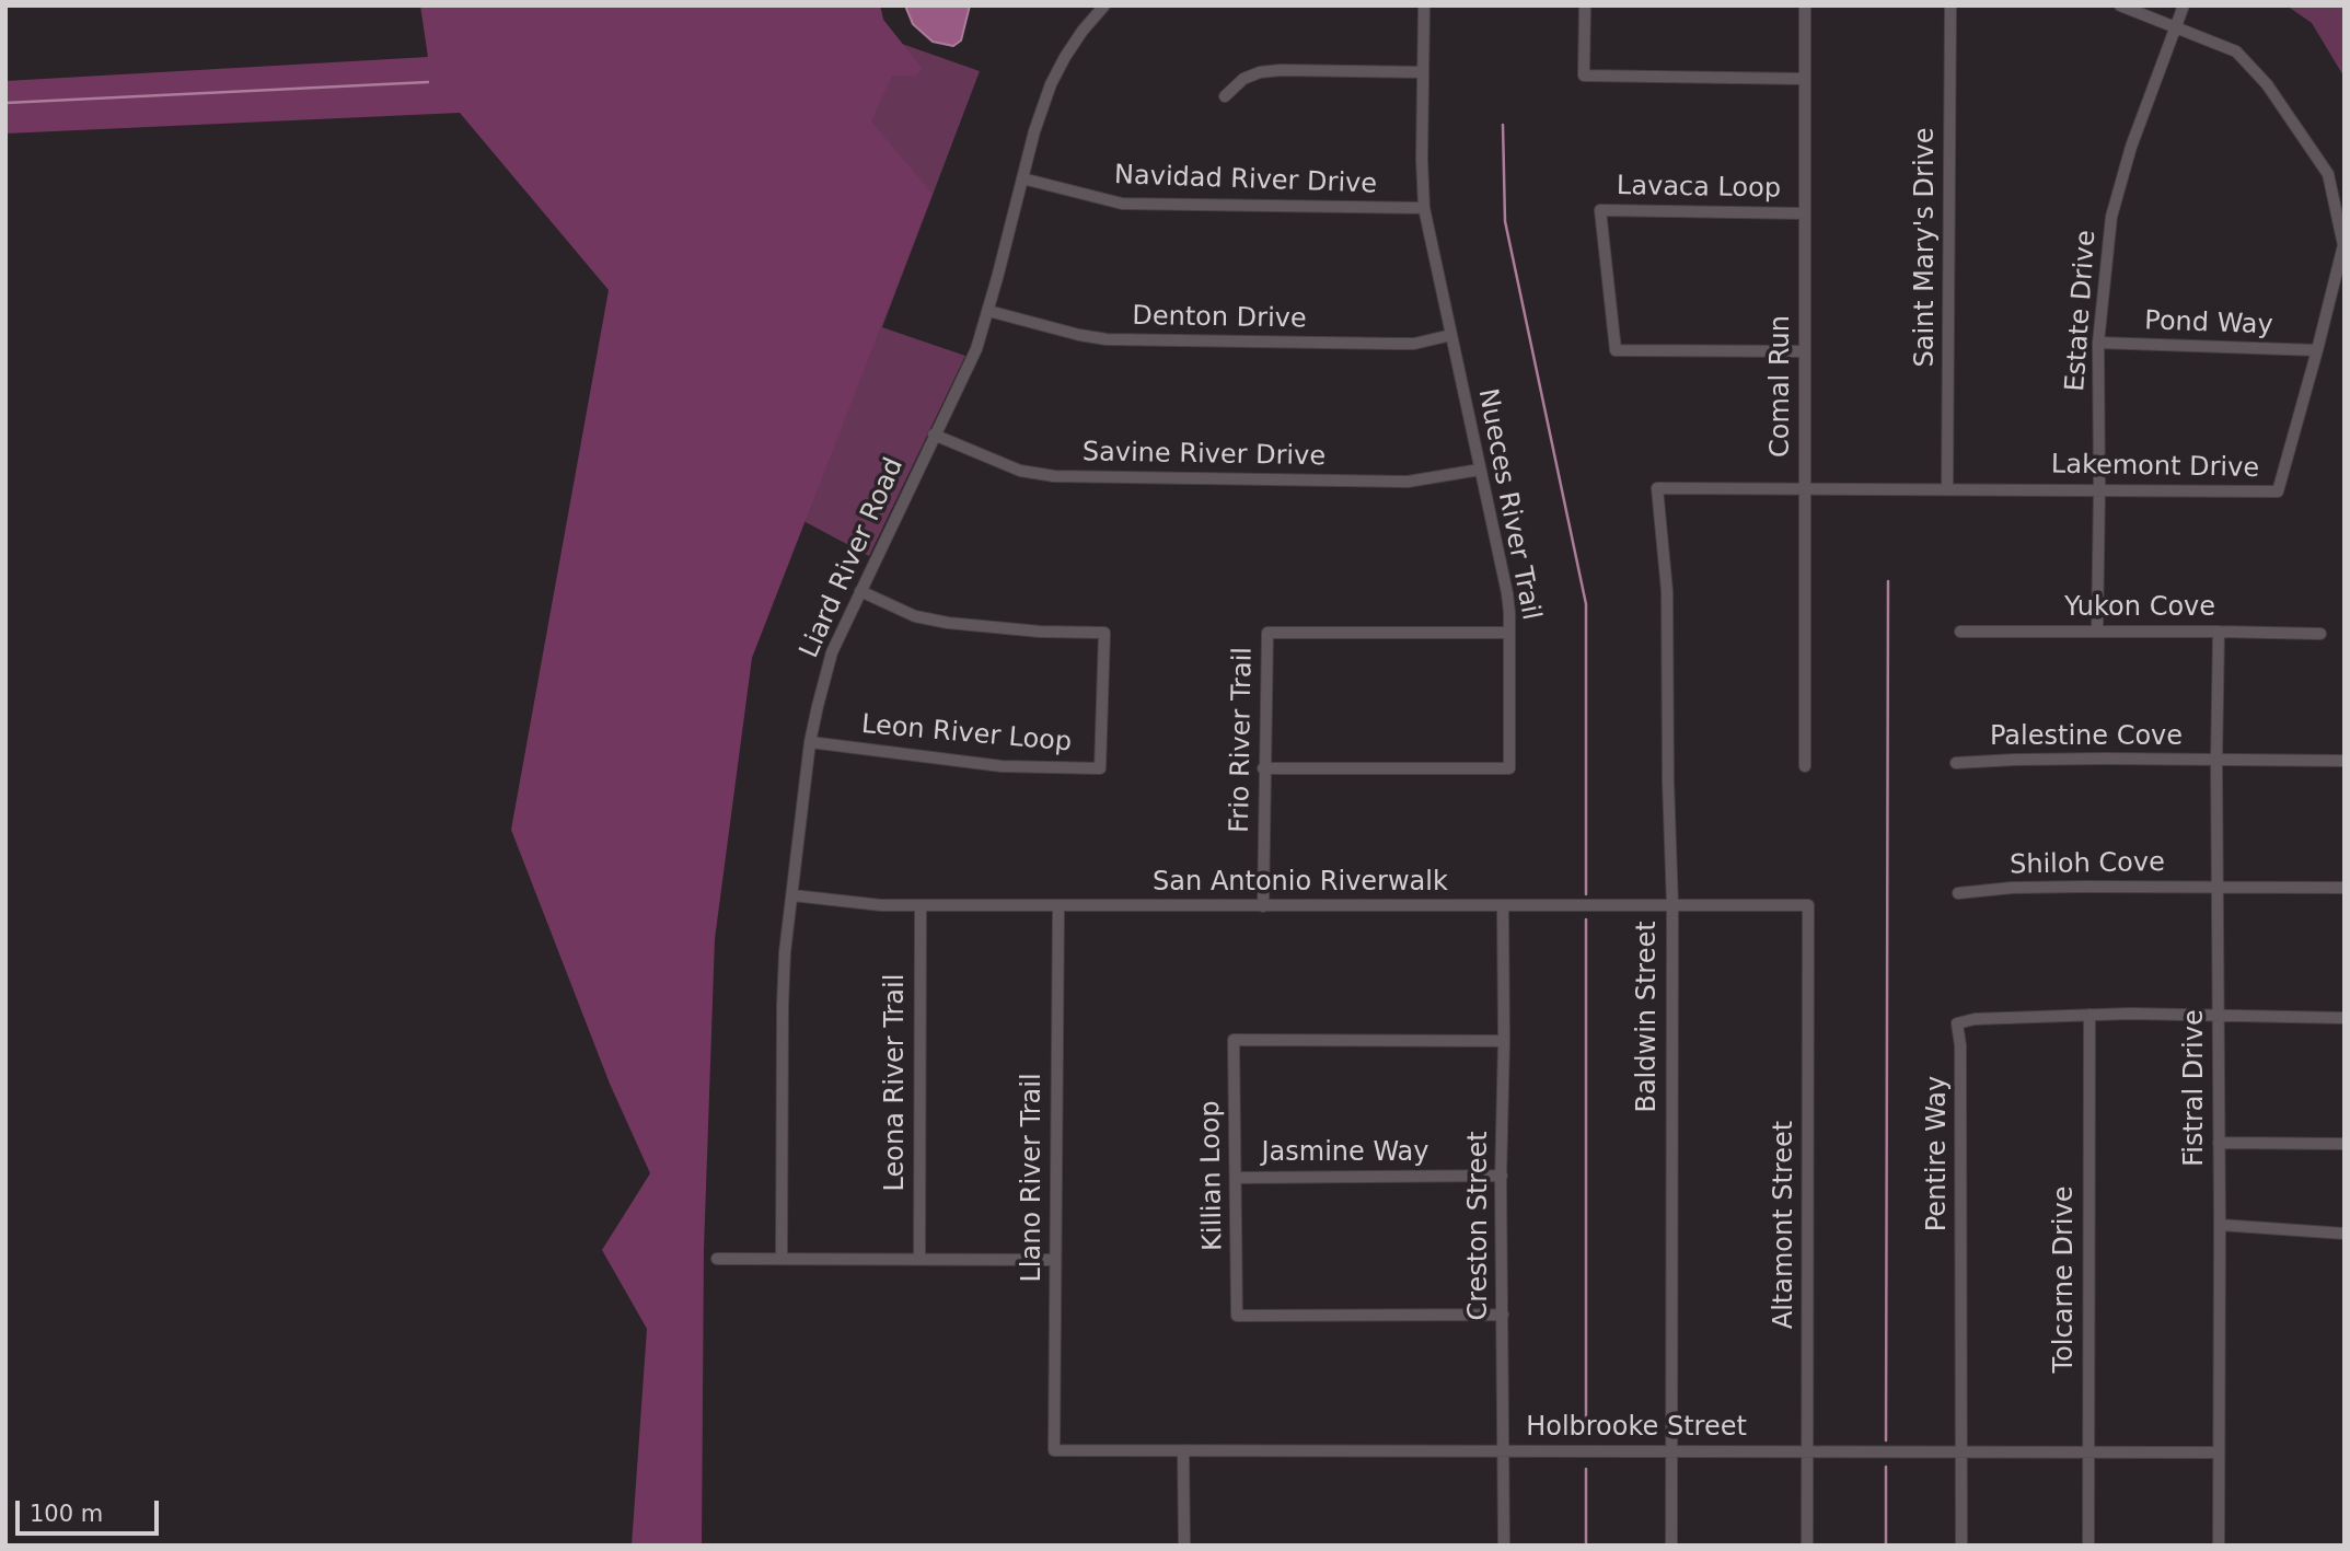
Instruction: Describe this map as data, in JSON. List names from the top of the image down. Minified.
{"streets":{"street":["Navidad River Drive","Lavaca Loop","Saint Mary's Drive","Estate Drive","Denton Drive","Pond Way","Comal Run","Savine River Drive","Lakemont Drive","Nueces River Trail","Liard River Road","Yukon Cove","Leon River Loop","Palestine Cove","Frio River Trail","Shiloh Cove","San Antonio Riverwalk","Baldwin Street","Leona River Trail","Fistral Drive","Jasmine Way","Pentire Way","Killian Loop","Llano River Trail","Altamont Street","Creston Street","Tolcarne Drive","Holbrooke Street"]},"crossings":[["Navidad River Drive","Nueces River Trail"],["Navidad River Drive","Liard River Road"],["Lavaca Loop","Comal Run"],["Saint Mary's Drive","Lakemont Drive"],["Estate Drive","Pond Way"],["Estate Drive","Lakemont Drive"],["Estate Drive","Yukon Cove"],["Denton Drive","Nueces River Trail"],["Denton Drive","Liard River Road"],["Pond Way","Lakemont Drive"],["Comal Run","Lakemont Drive"],["Savine River Drive","Nueces River Trail"],["Savine River Drive","Liard River Road"],["Lakemont Drive","Baldwin Street"],["Nueces River Trail","Frio River Trail"],["Liard River Road","Leon River Loop"],["Liard River Road","San Antonio Riverwalk"],["Yukon Cove","Fistral Drive"],["Palestine Cove","Fistral Drive"],["Frio River Trail","San Antonio Riverwalk"],["Shiloh Cove","Fistral Drive"],["San Antonio Riverwalk","Baldwin Street"],["San Antonio Riverwalk","Leona River Trail"],["San Antonio Riverwalk","Llano River Trail"],["San Antonio Riverwalk","Altamont Street"],["San Antonio Riverwalk","Creston Street"],["Baldwin Street","Holbrooke Street"],["Fistral Drive","Pentire Way"],["Fistral Drive","Holbrooke Street"],["Jasmine Way","Killian Loop"],["Jasmine Way","Creston Street"],["Pentire Way","Tolcarne Drive"],["Pentire Way","Holbrooke Street"],["Killian Loop","Creston Street"],["Llano River Trail","Holbrooke Street"],["Altamont Street","Holbrooke Street"],["Creston Street","Holbrooke Street"],["Tolcarne Drive","Holbrooke Street"]],"scale_bar":"100 m"}
